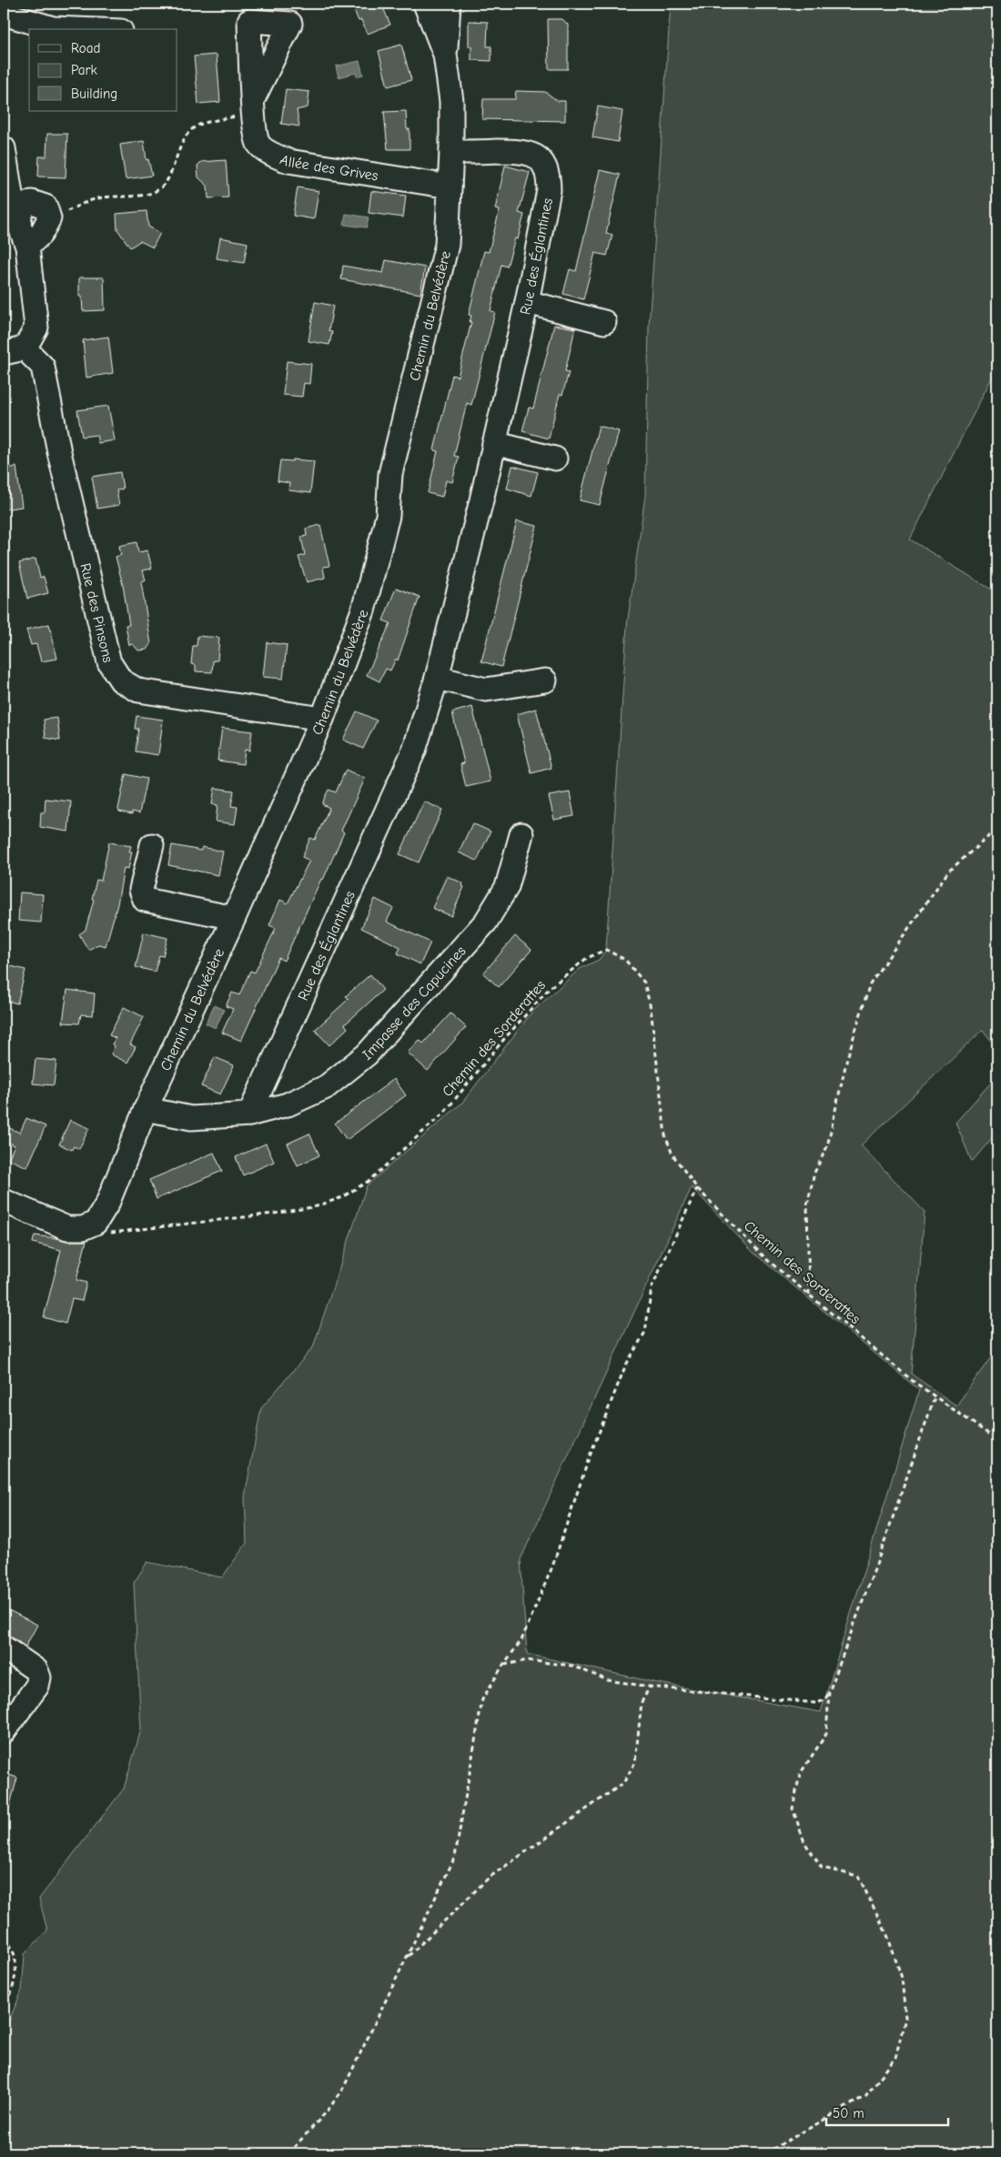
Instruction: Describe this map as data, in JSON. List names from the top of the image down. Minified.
{"streets":{"street":["Allée des Grives","Rue des Églantines","Chemin du Belvédère","Rue des Pinsons","Impasse des Capucines"],"path":["Chemin des Sorderattes"]},"crossings":[["Allée des Grives","Chemin du Belvédère"],["Rue des Églantines","Chemin du Belvédère"],["Rue des Églantines","Impasse des Capucines"],["Chemin du Belvédère","Rue des Pinsons"],["Chemin du Belvédère","Chemin des Sorderattes"]],"legend":["Road","Park","Building"],"scale_bar":"50 m"}
